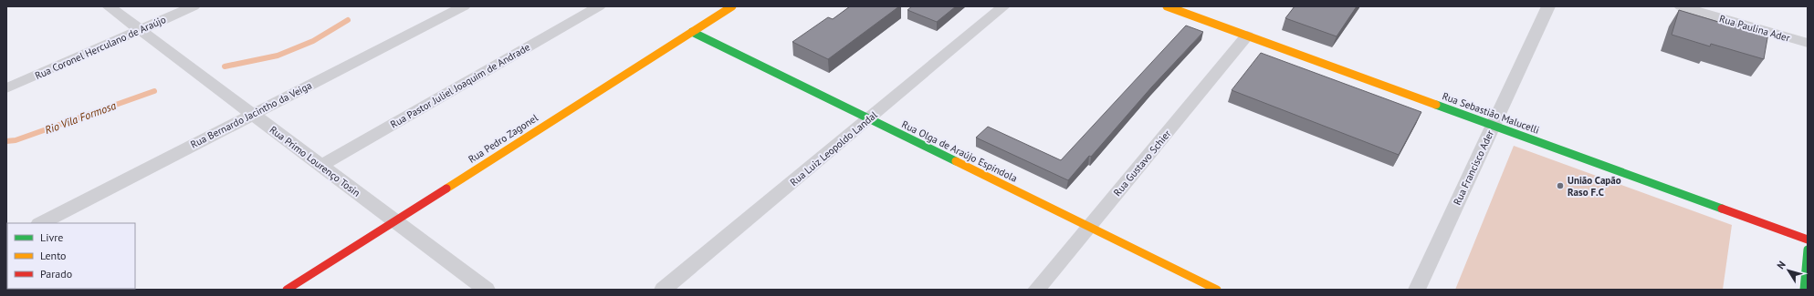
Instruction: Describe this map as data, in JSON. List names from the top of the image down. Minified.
{"streets":{"street":["Rua Paulina Ader","Rua Coronel Herculano de Araújo","Rua Pastor Juliel Joaquim de Andrade","Rua Sebastião Malucelli","Rua Bernardo Jacintho da Veiga","Rua Pedro Zagonel","Rua Luiz Leopoldo Landal","Rua Olga de Araújo Espíndola","Rua Primo Lourenço Tosin","Rua Gustavo Schier","Rua Francisco Ader"]},"crossings":[["Rua Coronel Herculano de Araújo","Rua Primo Lourenço Tosin"],["Rua Pastor Juliel Joaquim de Andrade","Rua Primo Lourenço Tosin"],["Rua Sebastião Malucelli","Rua Gustavo Schier"],["Rua Sebastião Malucelli","Rua Francisco Ader"],["Rua Bernardo Jacintho da Veiga","Rua Primo Lourenço Tosin"],["Rua Pedro Zagonel","Rua Olga de Araújo Espíndola"],["Rua Pedro Zagonel","Rua Primo Lourenço Tosin"],["Rua Luiz Leopoldo Landal","Rua Olga de Araújo Espíndola"],["Rua Olga de Araújo Espíndola","Rua Gustavo Schier"]],"water":["Rio Vila Formosa"],"places":["União Capão Raso F.C"],"legend":["Livre","Lento","Parado"],"north":"top left"}
